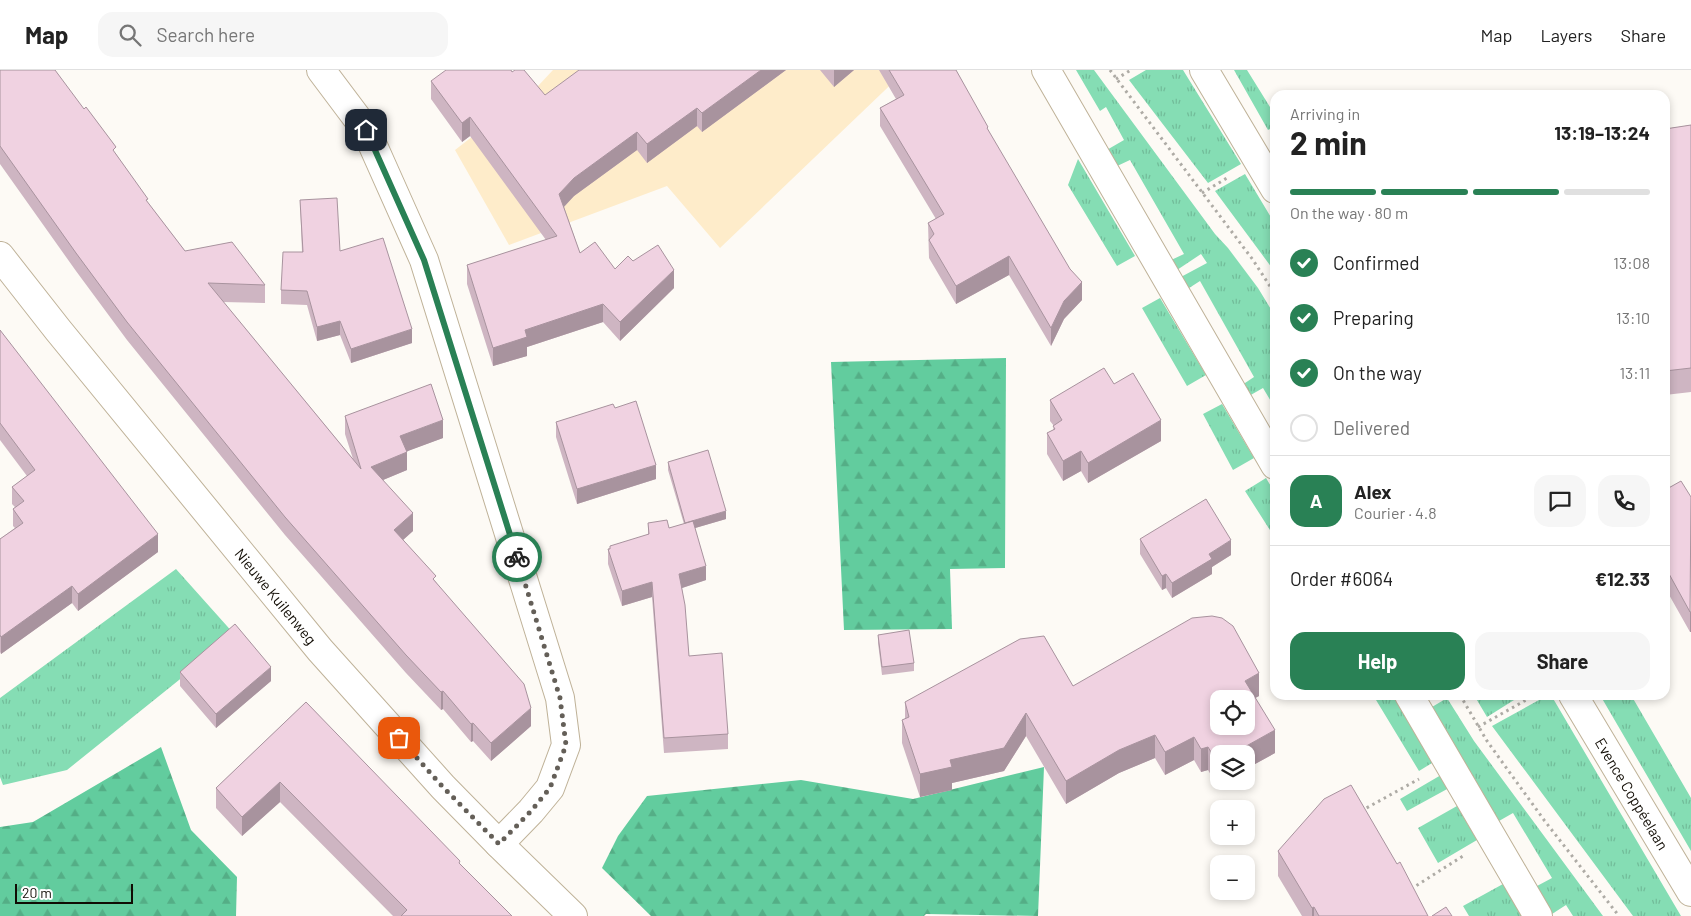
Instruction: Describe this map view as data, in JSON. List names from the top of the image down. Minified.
{"streets":{"street":["Nieuwe Kuilenweg","Evence Coppéelaan"]},"scale_bar":"20 m","page":{"header":"Map","search":"Search here","nav":["Map","Layers","Share"],"heading":["2 min","Arriving in","13:19–13:24"],"panel":["Alex","Courier · 4.8","Order #6064","€12.33"],"bar":"On the way · 80 m","list":[["Confirmed","13:08"],["Preparing","13:10"],["On the way","13:11"],"Delivered"],"round":"A","buttons":["Help","Share"],"map_buttons":["+","−"],"scale":"20 m"}}
